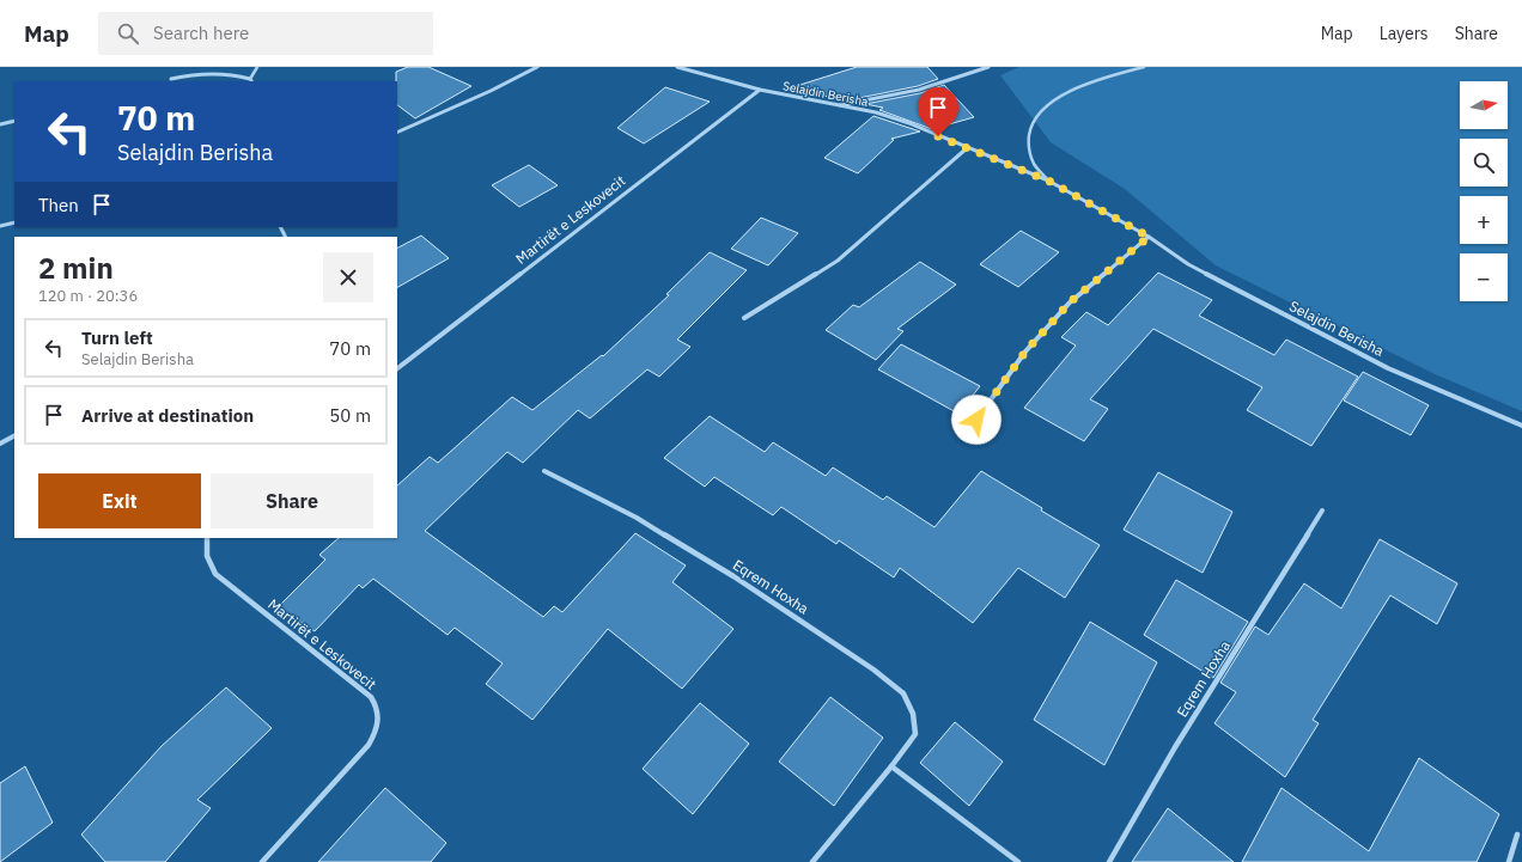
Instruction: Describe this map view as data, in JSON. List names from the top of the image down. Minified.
{"streets":{"street":["Selajdin Berisha","Martirët e Leskovecit","Eqrem Hoxha"]},"crossings":[["Selajdin Berisha","Martirët e Leskovecit"]],"north":"right","page":{"header":"Map","search":"Search here","nav":["Map","Layers","Share"],"map_buttons":["+","−"],"turn":["70 m","Selajdin Berisha"],"then":"Then","heading":["2 min","120 m · 20:36"],"list":[{"name":"Turn left","note":"Selajdin Berisha","value":"70 m"},{"name":"Arrive at destination","value":"50 m"}],"buttons":["Exit","Share"]}}
